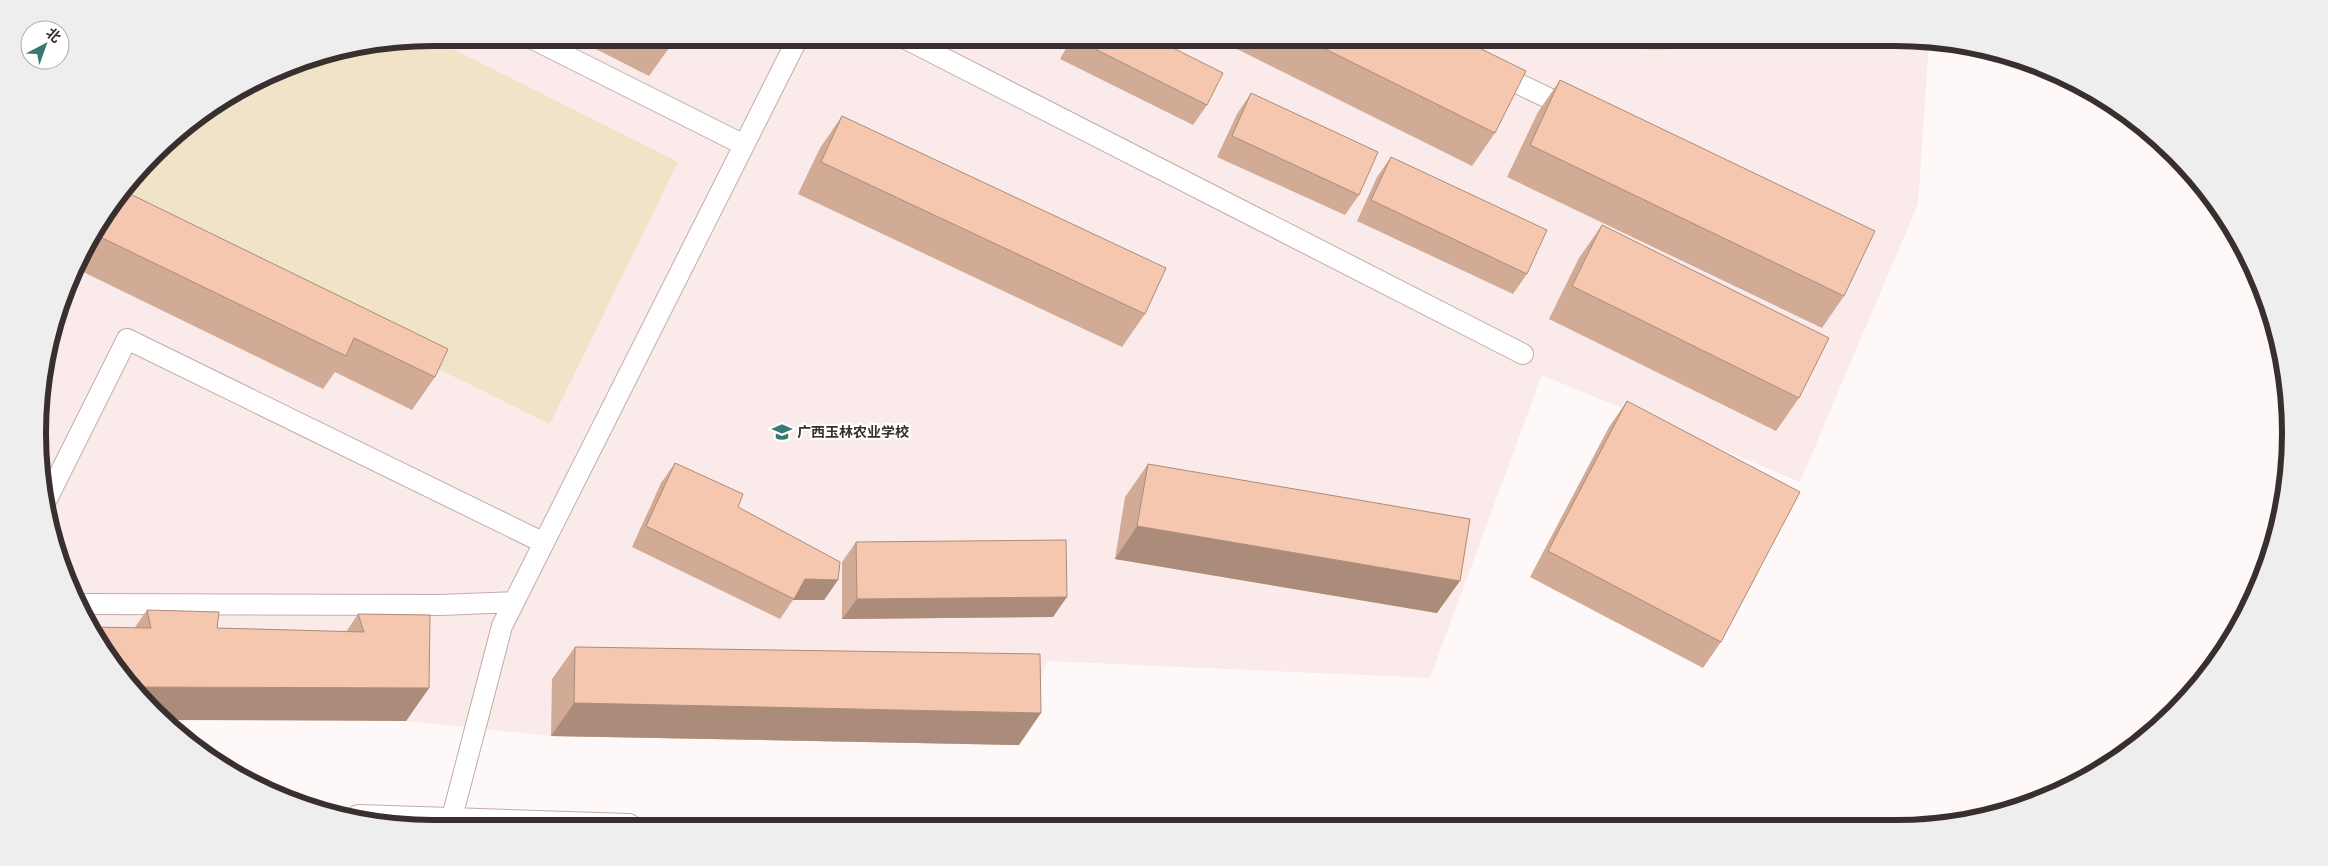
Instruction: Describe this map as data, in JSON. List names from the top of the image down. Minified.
{"places":{"school or university":["广西玉林农业学校"]},"north":"top right"}
